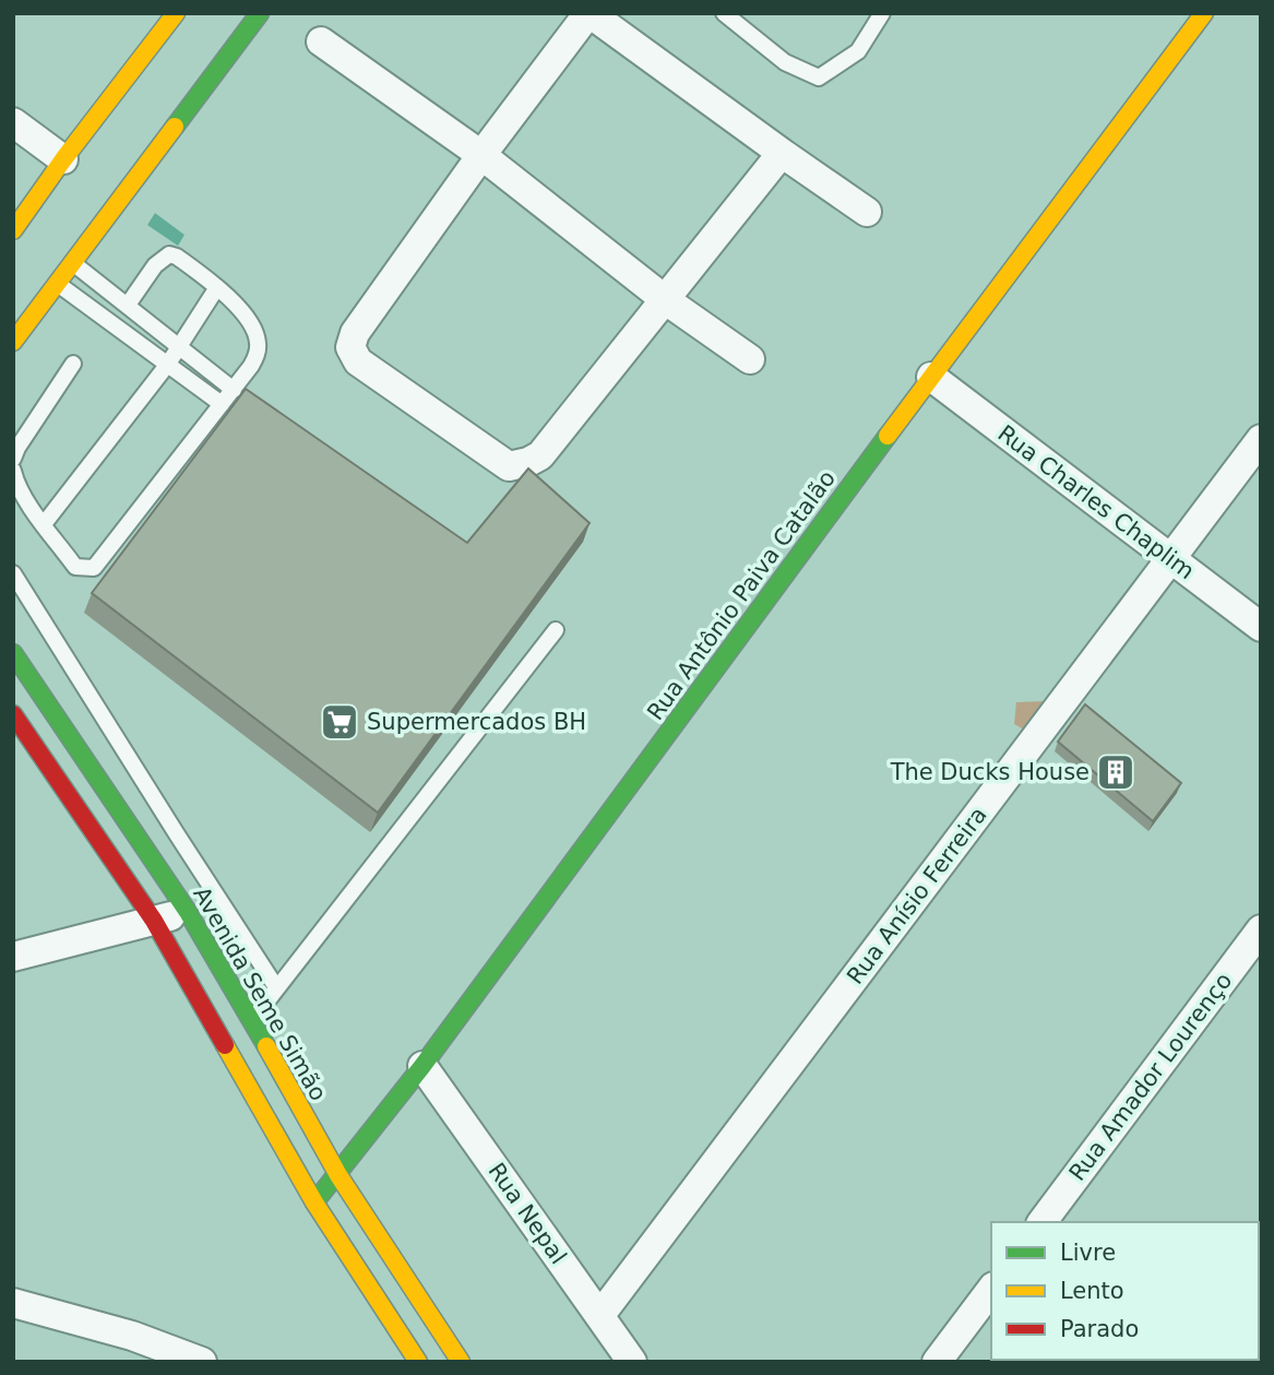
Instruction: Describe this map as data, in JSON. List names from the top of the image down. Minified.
{"streets":{"street":["Rua Charles Chaplim","Rua Antônio Paiva Catalão","Rua Anísio Ferreira","Avenida Seme Simão","Rua Amador Lourenço","Rua Nepal"]},"crossings":[["Rua Charles Chaplim","Rua Antônio Paiva Catalão"],["Rua Charles Chaplim","Rua Anísio Ferreira"],["Rua Antônio Paiva Catalão","Avenida Seme Simão"],["Rua Antônio Paiva Catalão","Rua Nepal"],["Rua Anísio Ferreira","Rua Nepal"]],"places":{"supermarket":["Supermercados BH"],"building":["The Ducks House"]},"legend":["Livre","Lento","Parado"]}
